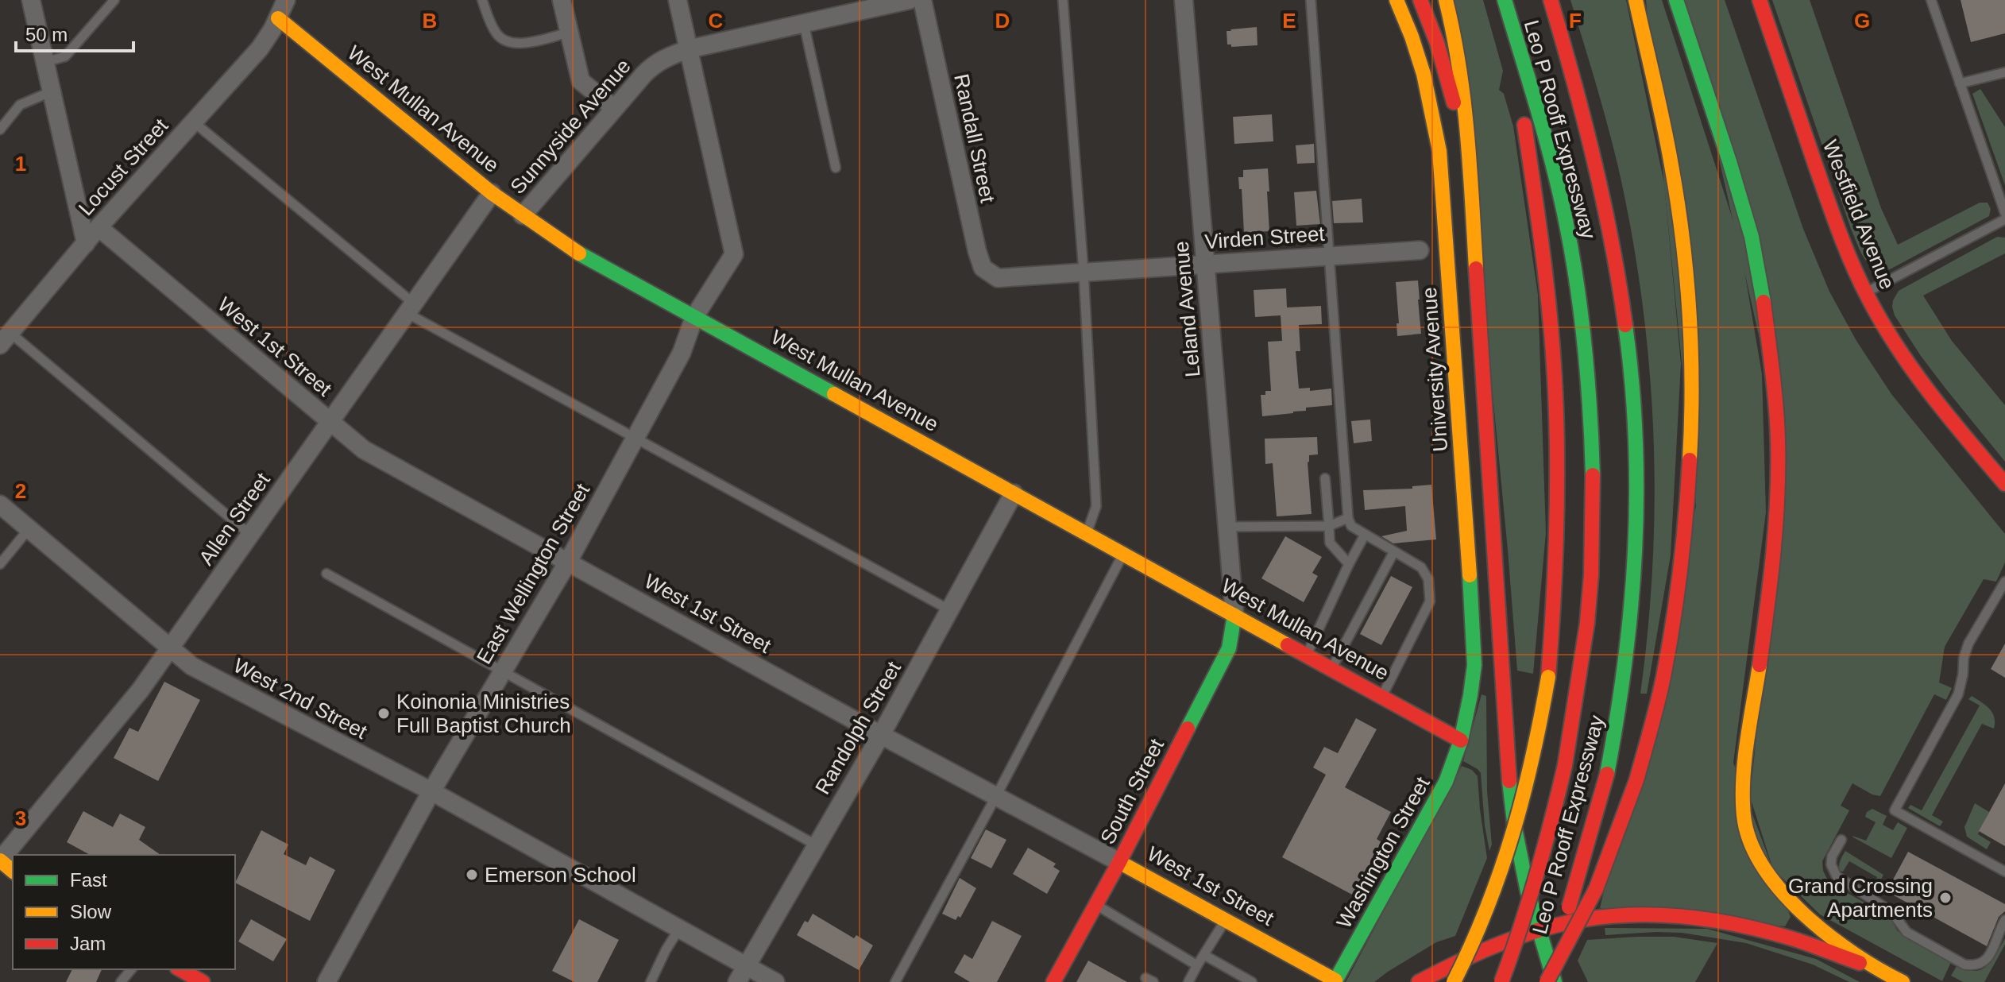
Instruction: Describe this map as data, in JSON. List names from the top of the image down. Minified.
{"streets":{"main road":["West Mullan Avenue","Leo P Rooff Expressway","Westfield Avenue","West 1st Street","University Avenue","South Street","Washington Street"],"street":["Sunnyside Avenue","Randall Street","Locust Street","Virden Street","Leland Avenue","Allen Street","East Wellington Street","West 2nd Street","Randolph Street"]},"crossings":[["West Mullan Avenue","Sunnyside Avenue"],["West Mullan Avenue","Locust Street"],["West Mullan Avenue","Leland Avenue"],["West Mullan Avenue","University Avenue"],["West Mullan Avenue","Allen Street"],["West Mullan Avenue","East Wellington Street"],["West Mullan Avenue","Randolph Street"],["West Mullan Avenue","South Street"],["West Mullan Avenue","Washington Street"],["Sunnyside Avenue","East Wellington Street"],["Randall Street","Virden Street"],["Locust Street","West 1st Street"],["Virden Street","Leland Avenue"],["Leland Avenue","South Street"],["West 1st Street","Allen Street"],["West 1st Street","East Wellington Street"],["West 1st Street","Randolph Street"],["West 1st Street","South Street"],["West 1st Street","Washington Street"],["University Avenue","Washington Street"],["Allen Street","West 2nd Street"],["East Wellington Street","West 2nd Street"],["West 2nd Street","Randolph Street"]],"places":["Koinonia Ministries Full Baptist Church","Emerson School","Grand Crossing Apartments"],"legend":["Fast","Slow","Jam"],"scale_bar":"50 m","grid":{"columns":["B","C","D","E","F","G"],"rows":["1","2","3"]}}
